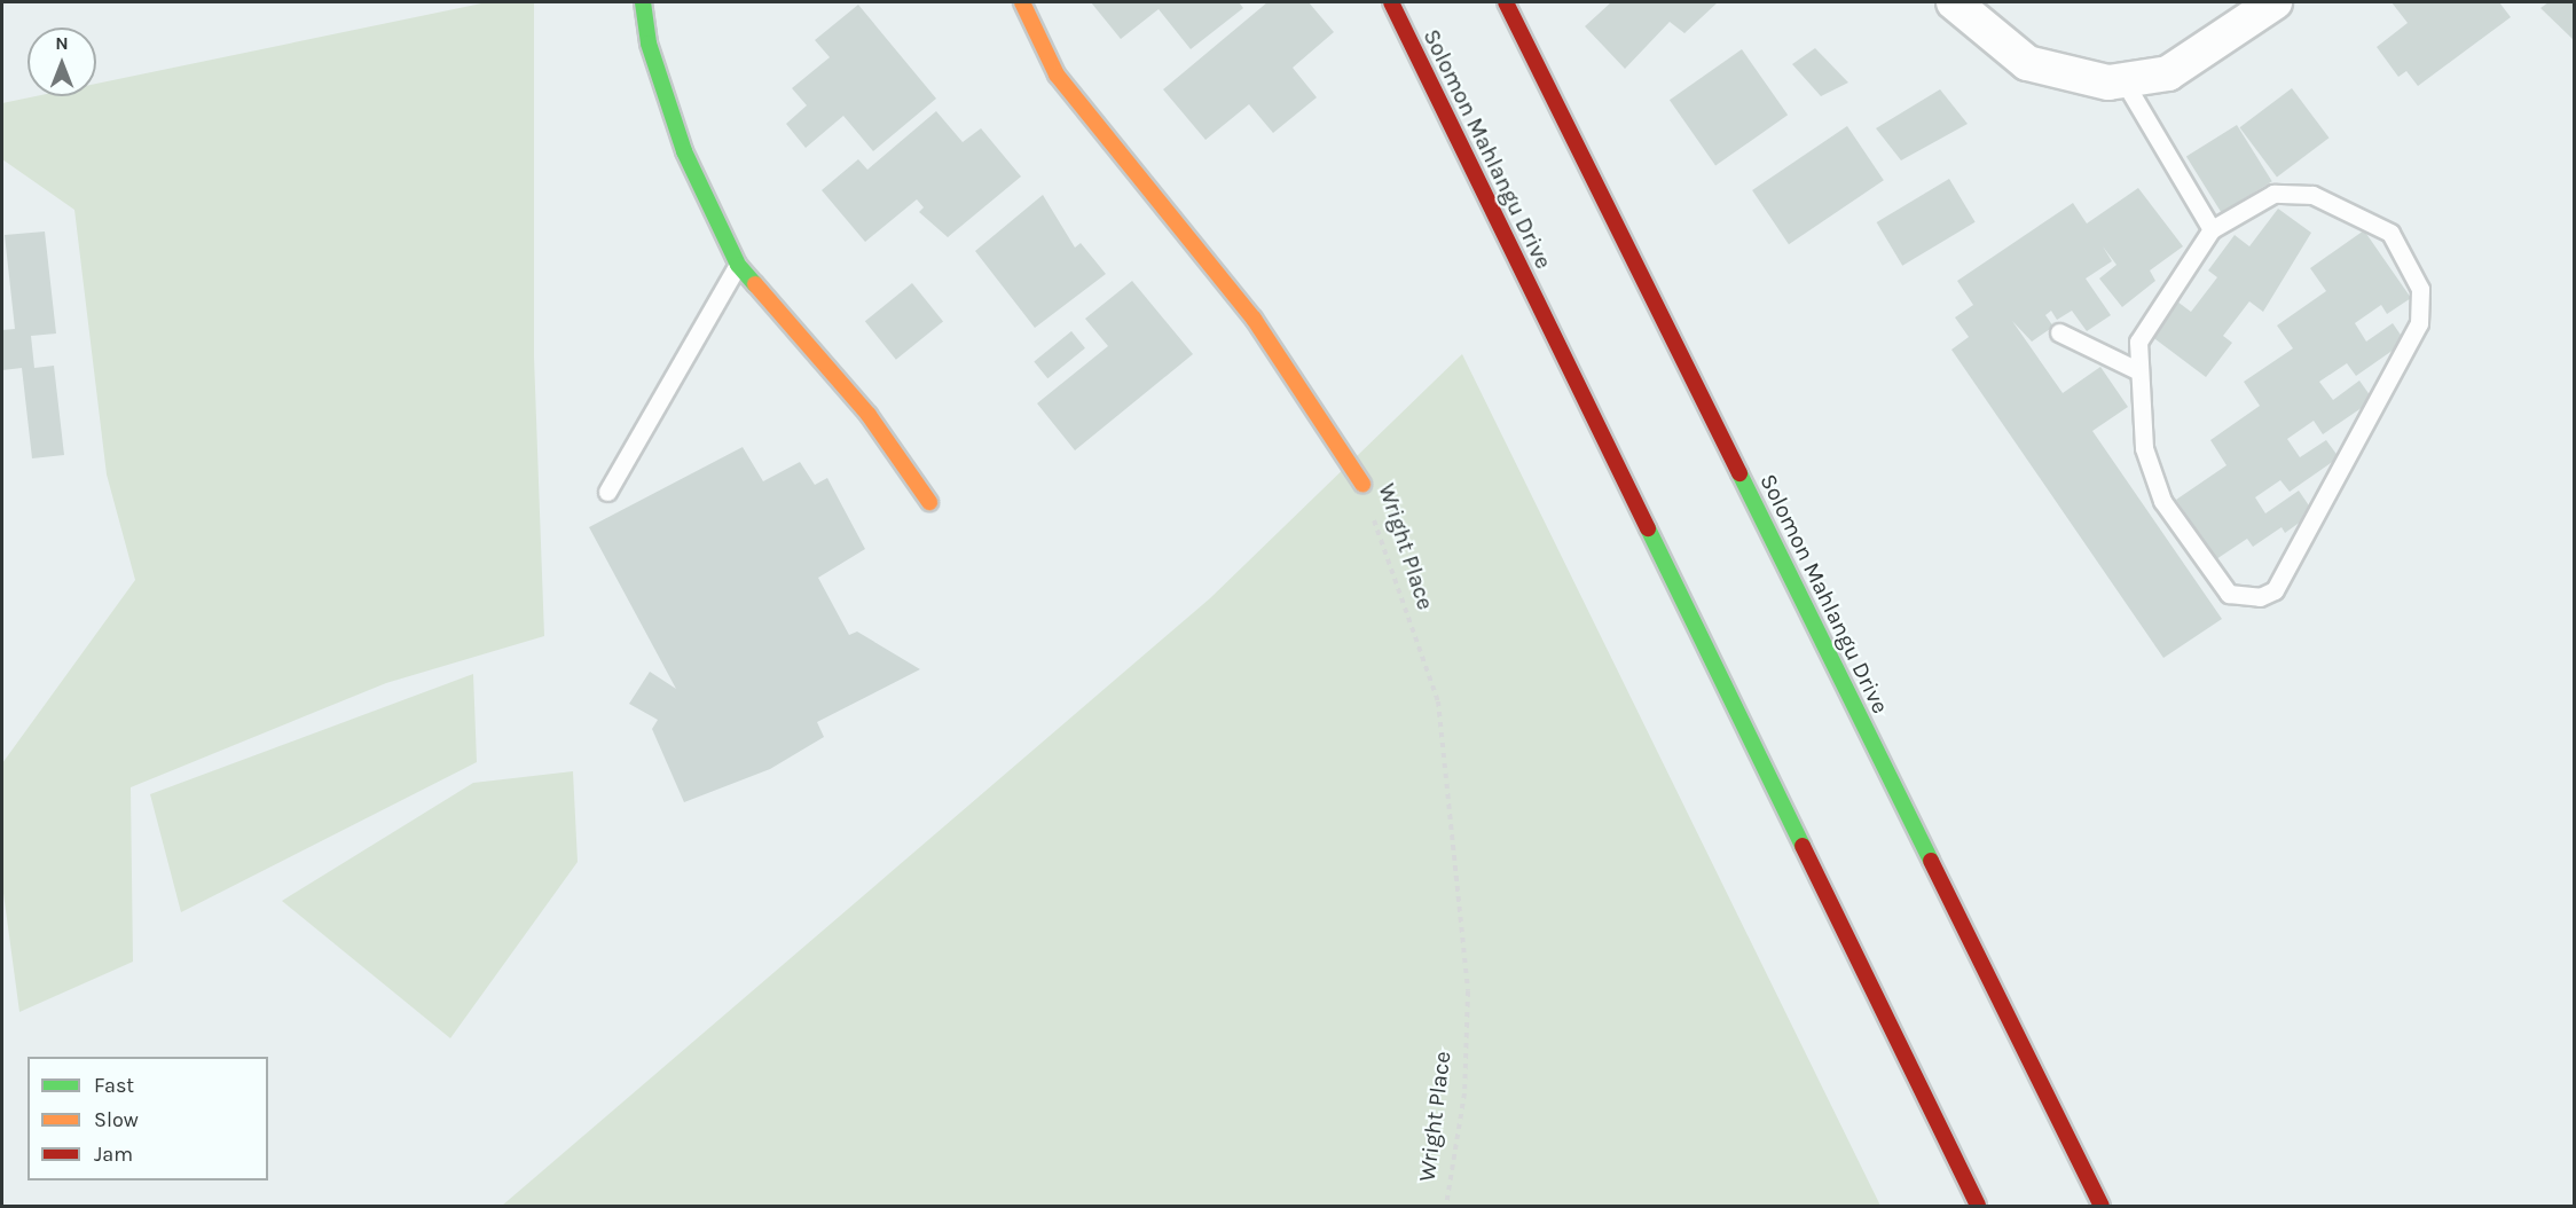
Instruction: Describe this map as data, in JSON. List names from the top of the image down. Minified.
{"streets":{"main road":["Solomon Mahlangu Drive","Wright Place"]},"legend":["Fast","Slow","Jam"],"north":"top"}
